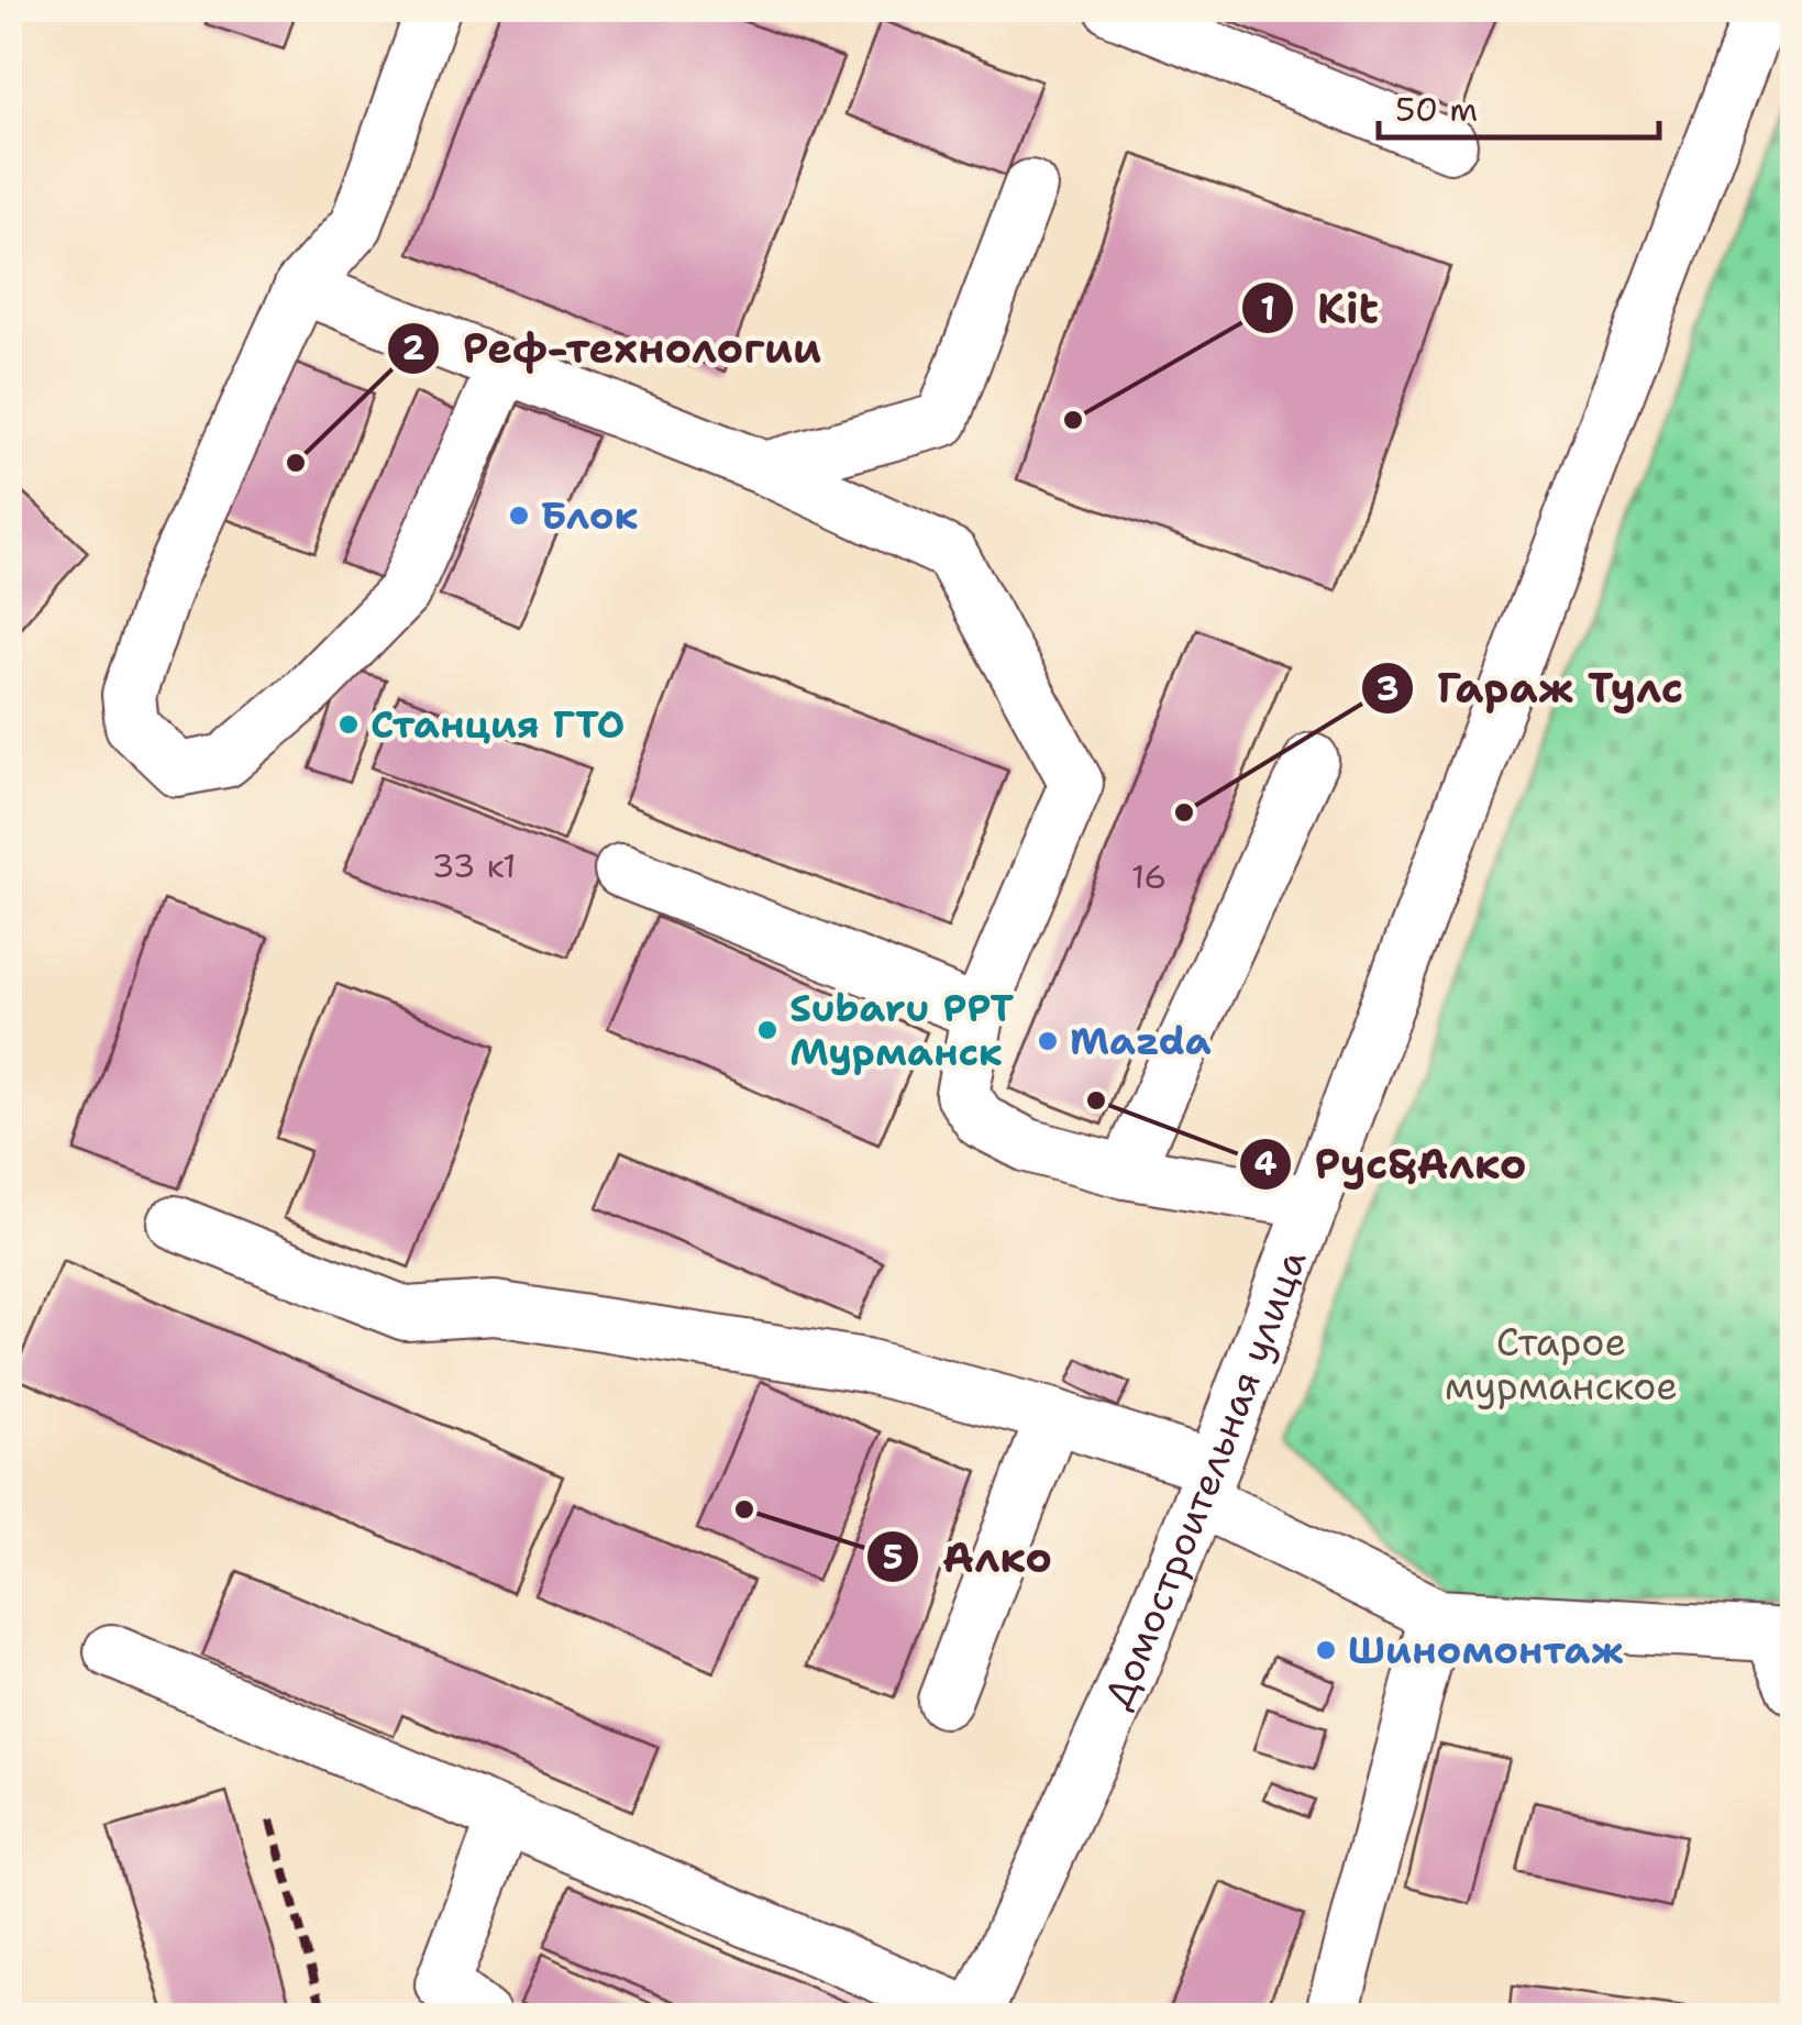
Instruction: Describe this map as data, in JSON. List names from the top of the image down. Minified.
{"streets":{"street":["Домостроительная улица"]},"parks":["Старое мурманское"],"places":["Kit","Реф-технологии","Блок","Станция ГТО","Гараж Тулс","Subaru РРТ Мурманск","Mazda","Рус&Алко","Алко","Шиномонтаж"],"house_numbers":["33 к1","16"],"scale_bar":"50 m"}
